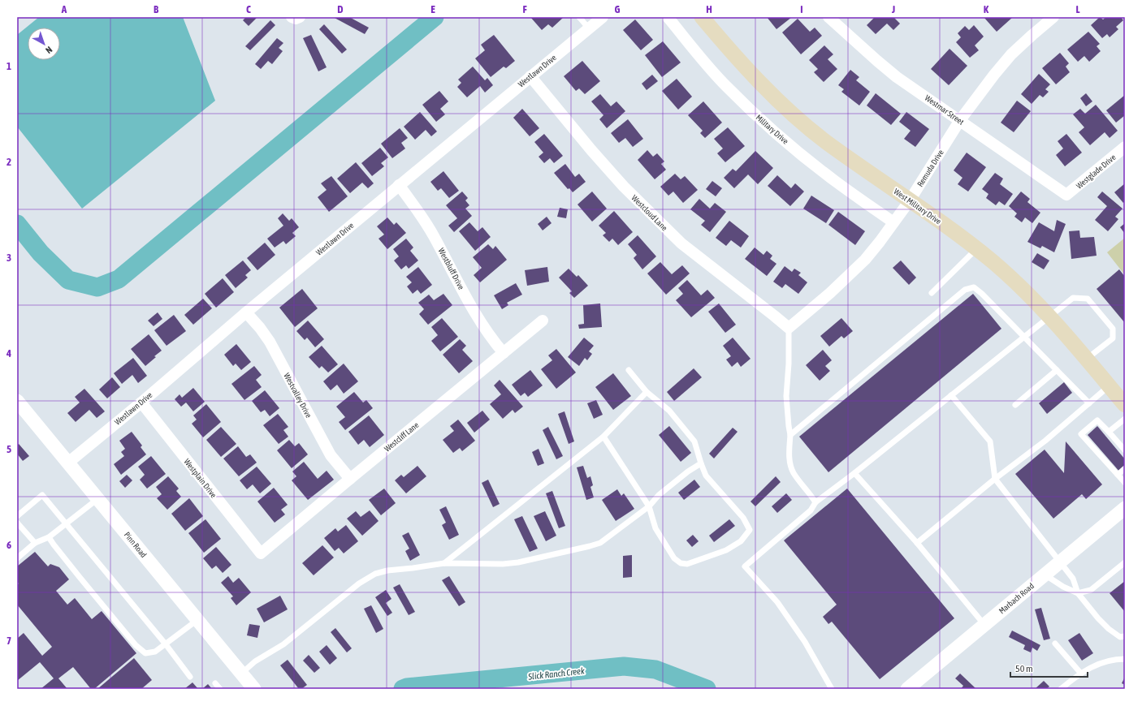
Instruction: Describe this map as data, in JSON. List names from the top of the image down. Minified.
{"streets":{"main road":["West Military Drive"],"street":["Westlawn Drive","Westmar Street","Military Drive","Remuda Drive","Westglade Drive","Westcloud Lane","Westbluff Drive","Westvalley Drive","Westcliff Lane","Westplain Drive","Pinn Road","Marbach Road"]},"crossings":[["Westlawn Drive","Westcloud Lane"],["Westlawn Drive","Westbluff Drive"],["Westlawn Drive","Westvalley Drive"],["Westlawn Drive","Westplain Drive"],["Westlawn Drive","Pinn Road"],["Westmar Street","Remuda Drive"],["Westmar Street","Westglade Drive"],["Military Drive","Remuda Drive"],["Remuda Drive","West Military Drive"],["Remuda Drive","Westcloud Lane"],["Westbluff Drive","Westcliff Lane"],["Westvalley Drive","Westcliff Lane"],["Westcliff Lane","Westplain Drive"]],"water":["Slick Ranch Creek"],"scale_bar":"50 m","north":"bottom right","grid":{"columns":["A","B","C","D","E","F","G","H","I","J","K","L"],"rows":["1","2","3","4","5","6","7"]}}
